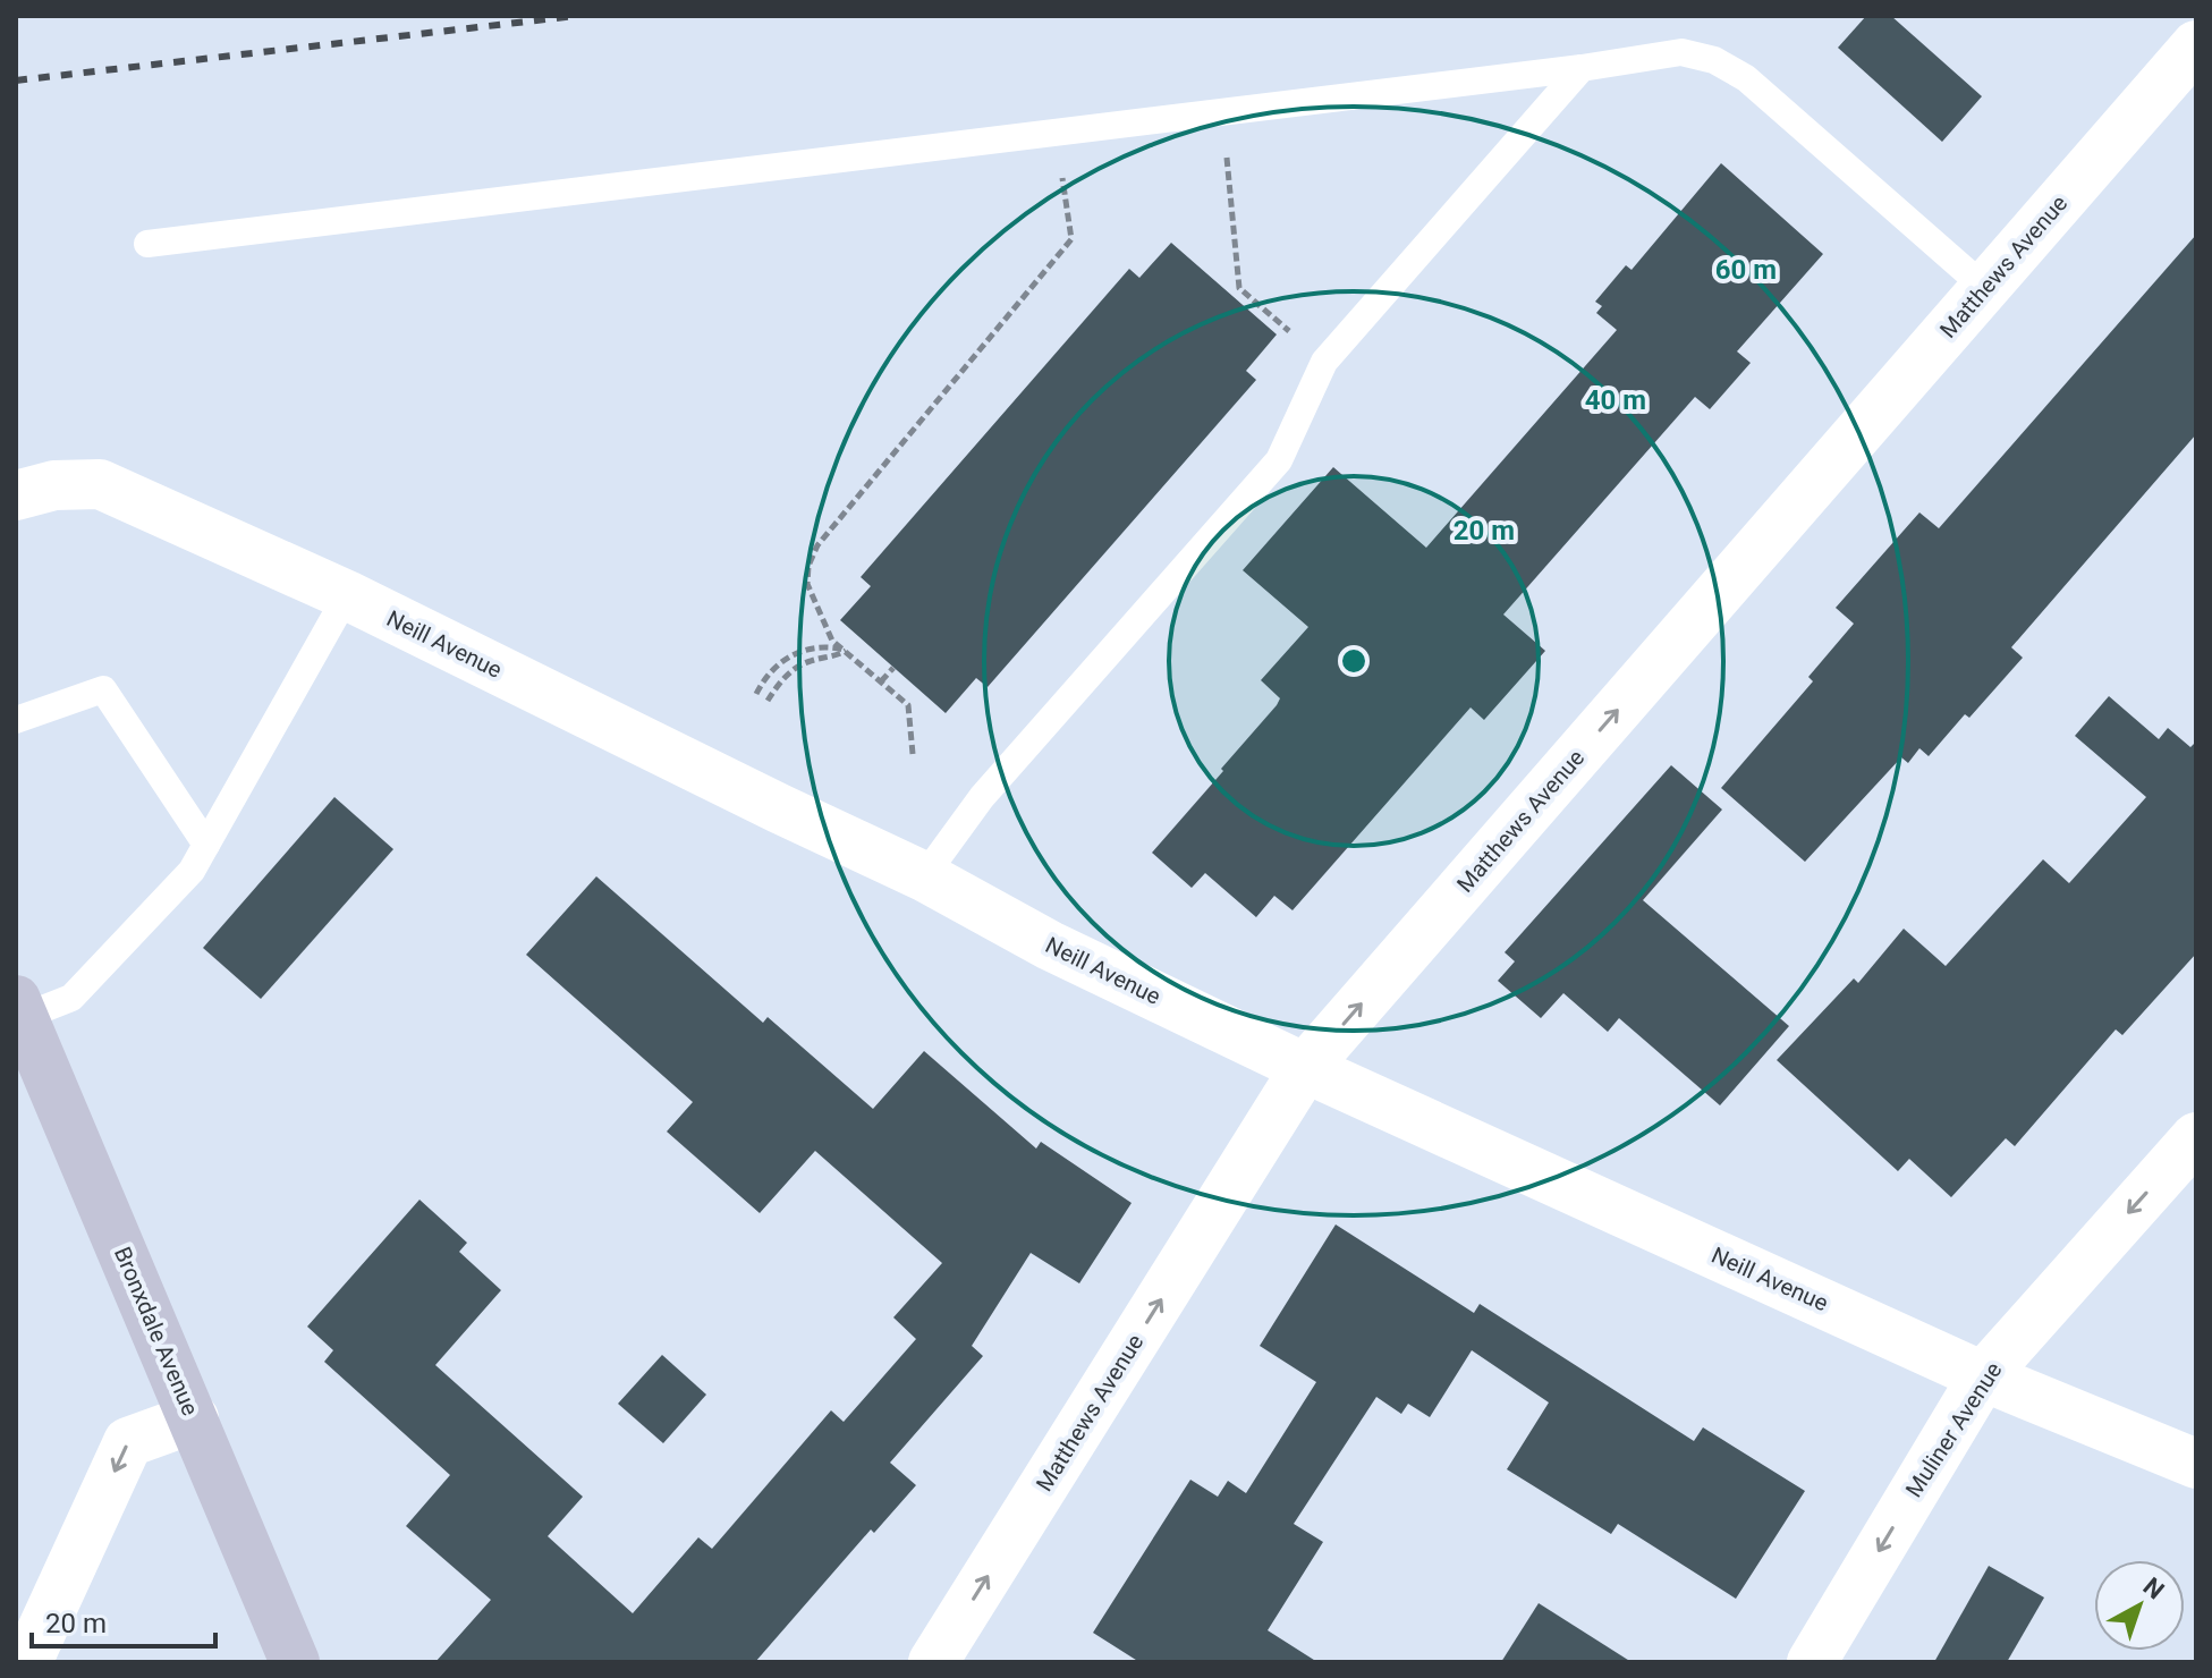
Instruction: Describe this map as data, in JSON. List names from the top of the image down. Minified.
{"streets":{"street":["Matthews Avenue","Neill Avenue","Bronxdale Avenue","Muliner Avenue"]},"crossings":[["Matthews Avenue","Neill Avenue"],["Neill Avenue","Muliner Avenue"]],"one_way":["Matthews Avenue","Muliner Avenue"],"scale_bar":"20 m","north":"top right","rings":["60 m","40 m","20 m"]}
